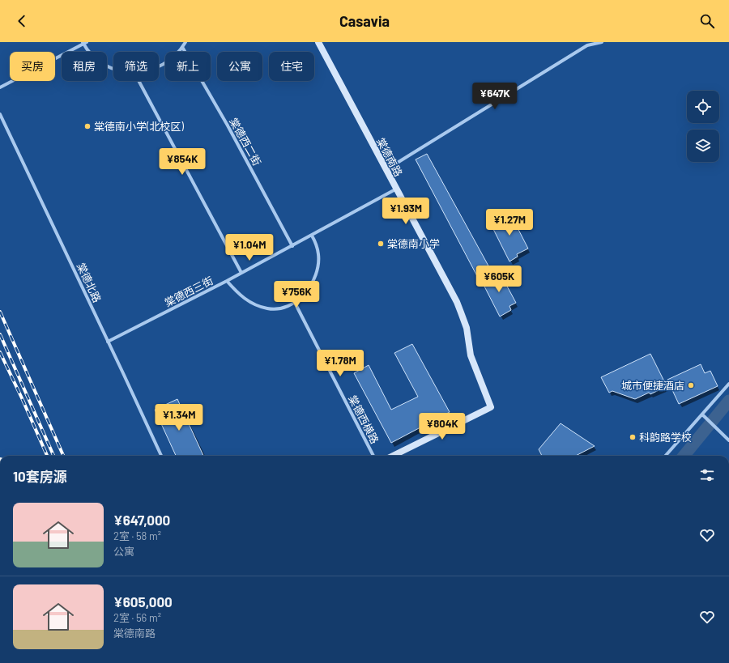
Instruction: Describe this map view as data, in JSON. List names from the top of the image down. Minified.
{"streets":{"street":["棠德西二街","棠德南路","棠德北路","棠德西三街","棠德西横路"]},"crossings":[["棠德西二街","棠德西三街"],["棠德南路","棠德西三街"],["棠德北路","棠德西三街"]],"places":["棠德南小学(北校区)","棠德南小学","城市便捷酒店","科韵路学校"],"page":{"header":"Casavia","chip":["买房","租房","筛选","新上","公寓","住宅"],"price":["¥647K","¥854K","¥1.93M","¥1.27M","¥1.04M","¥605K","¥756K","¥1.78M","¥1.34M","¥804K"],"heading":"10套房源","list":[{"name":"¥647,000","note":"2室 · 58 m² · 公寓"},{"name":"¥605,000","note":"2室 · 56 m² · 棠德南路"}]}}
